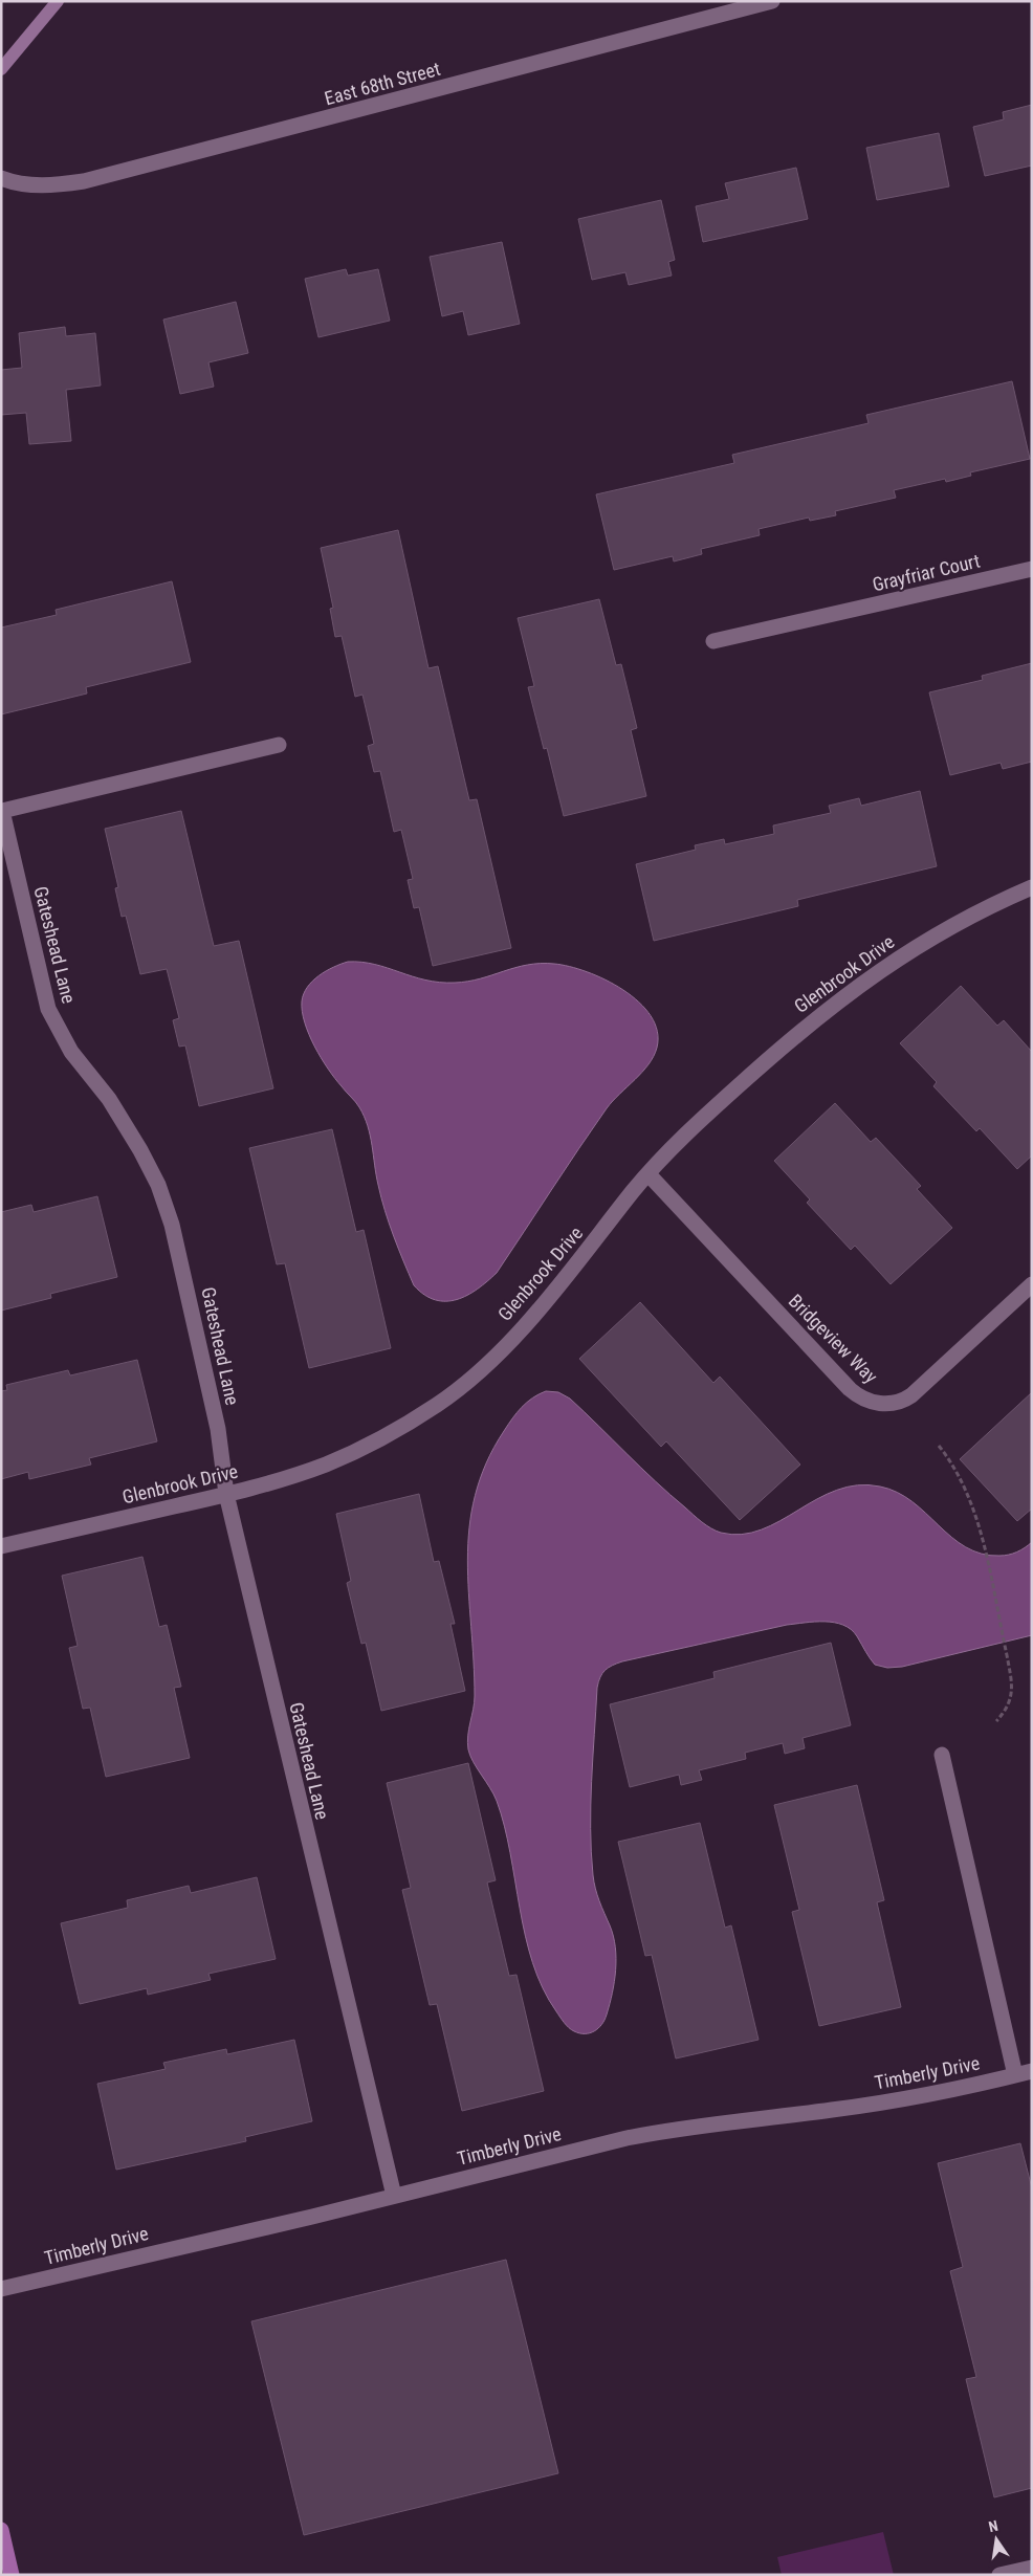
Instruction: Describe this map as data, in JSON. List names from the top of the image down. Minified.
{"streets":{"street":["East 68th Street","Grayfriar Court","Gateshead Lane","Glenbrook Drive","Bridgeview Way","Timberly Drive"]},"crossings":[["Gateshead Lane","Glenbrook Drive"],["Gateshead Lane","Timberly Drive"],["Glenbrook Drive","Bridgeview Way"]],"north":"top"}
